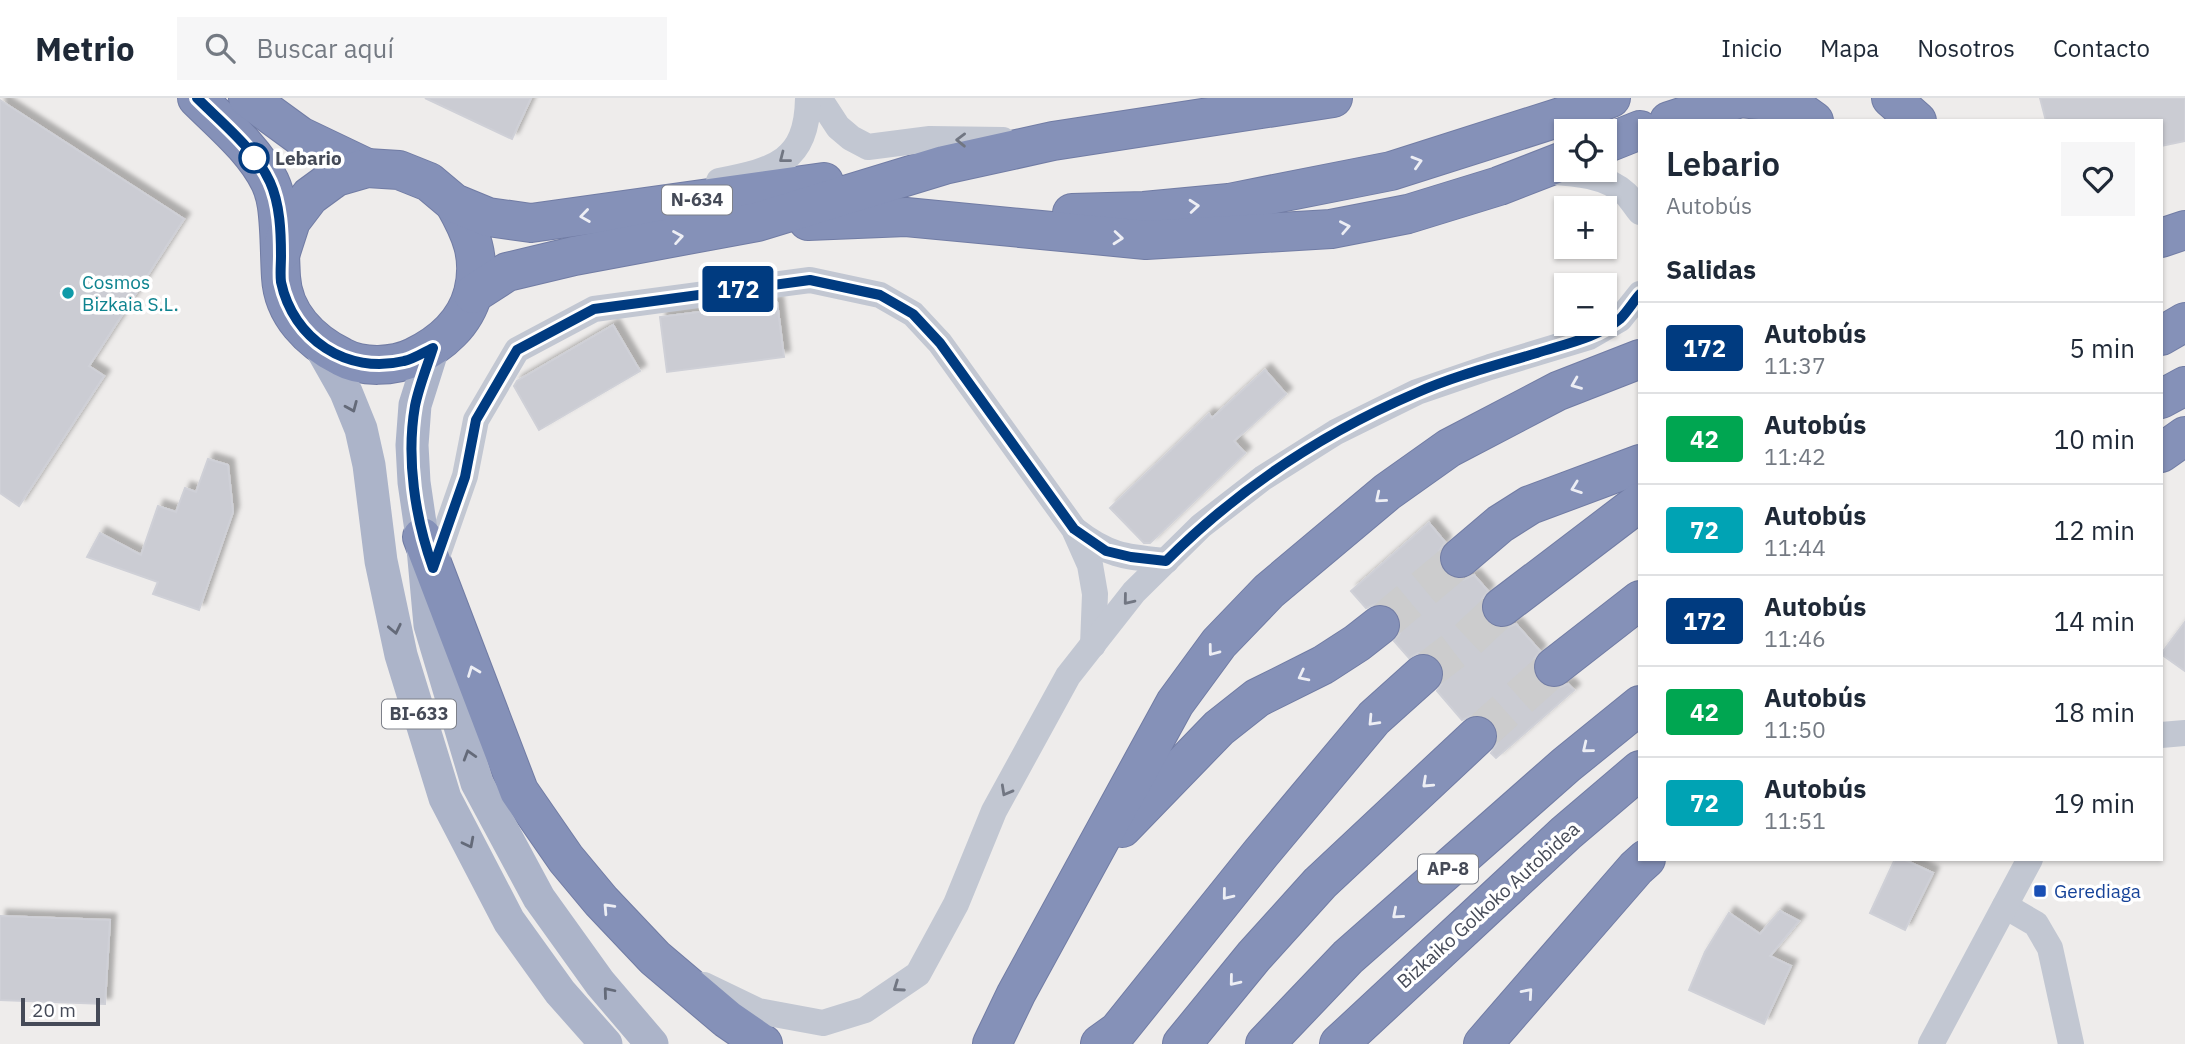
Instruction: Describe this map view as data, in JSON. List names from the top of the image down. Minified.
{"streets":{"highway":["N-634","AP-8","Bizkaiko Golkoko Autobidea"],"main road":["BI-633"]},"crossings":[["N-634","BI-633"]],"places":{"other":["Lebario","Cosmos Bizkaia S.L."],"transit":["Gerediaga"]},"lines":["bus line 172"],"scale_bar":"20 m","page":{"header":"Metrio","search":"Buscar aquí","nav":["Inicio","Mapa","Nosotros","Contacto"],"on_map":"172","map_buttons":["+","−"],"heading":[["Lebario","Autobús"],"Salidas"],"list":[{"mark":"172","name":"Autobús","note":"11:37","value":"5 min"},{"mark":"42","name":"Autobús","note":"11:42","value":"10 min"},{"mark":"72","name":"Autobús","note":"11:44","value":"12 min"},{"mark":"172","name":"Autobús","note":"11:46","value":"14 min"},{"mark":"42","name":"Autobús","note":"11:50","value":"18 min"},{"mark":"72","name":"Autobús","note":"11:51","value":"19 min"}],"scale":"20 m"}}
